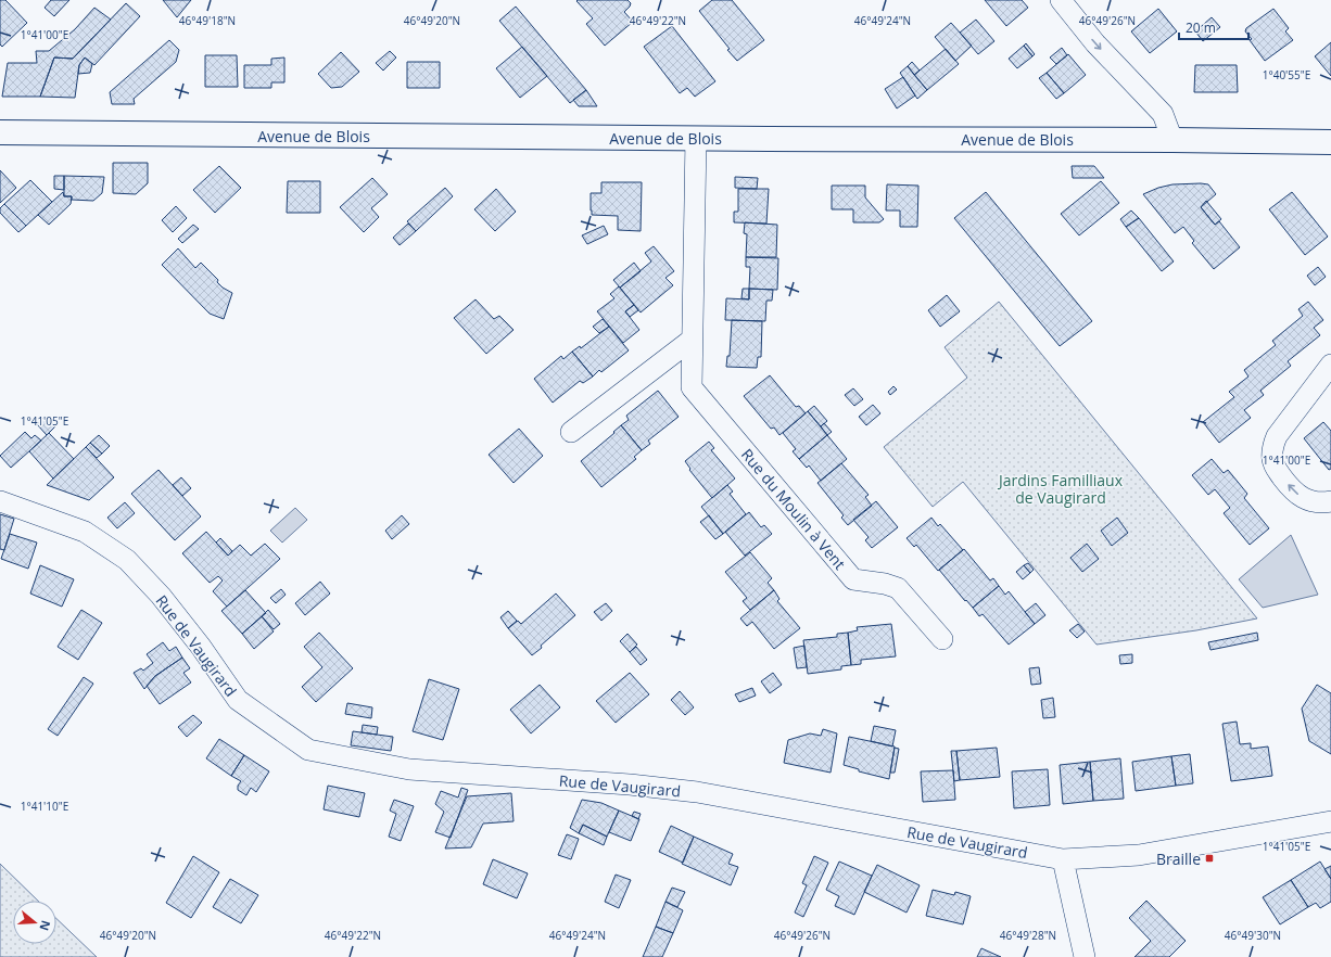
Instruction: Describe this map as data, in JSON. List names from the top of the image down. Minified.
{"streets":{"main road":["Avenue de Blois"],"street":["Rue du Moulin à Vent","Rue de Vaugirard"]},"crossings":[["Avenue de Blois","Rue du Moulin à Vent"]],"parks":["Jardins Familliaux de Vaugirard"],"places":{"transit":["Braille"]},"scale_bar":"20 m","north":"right","coordinates":["46°49'18\"N","46°49'20\"N","46°49'22\"N","46°49'24\"N","46°49'26\"N","1°41'00\"E","1°40'55\"E","1°41'05\"E","1°41'10\"E","46°49'28\"N","46°49'30\"N"]}
